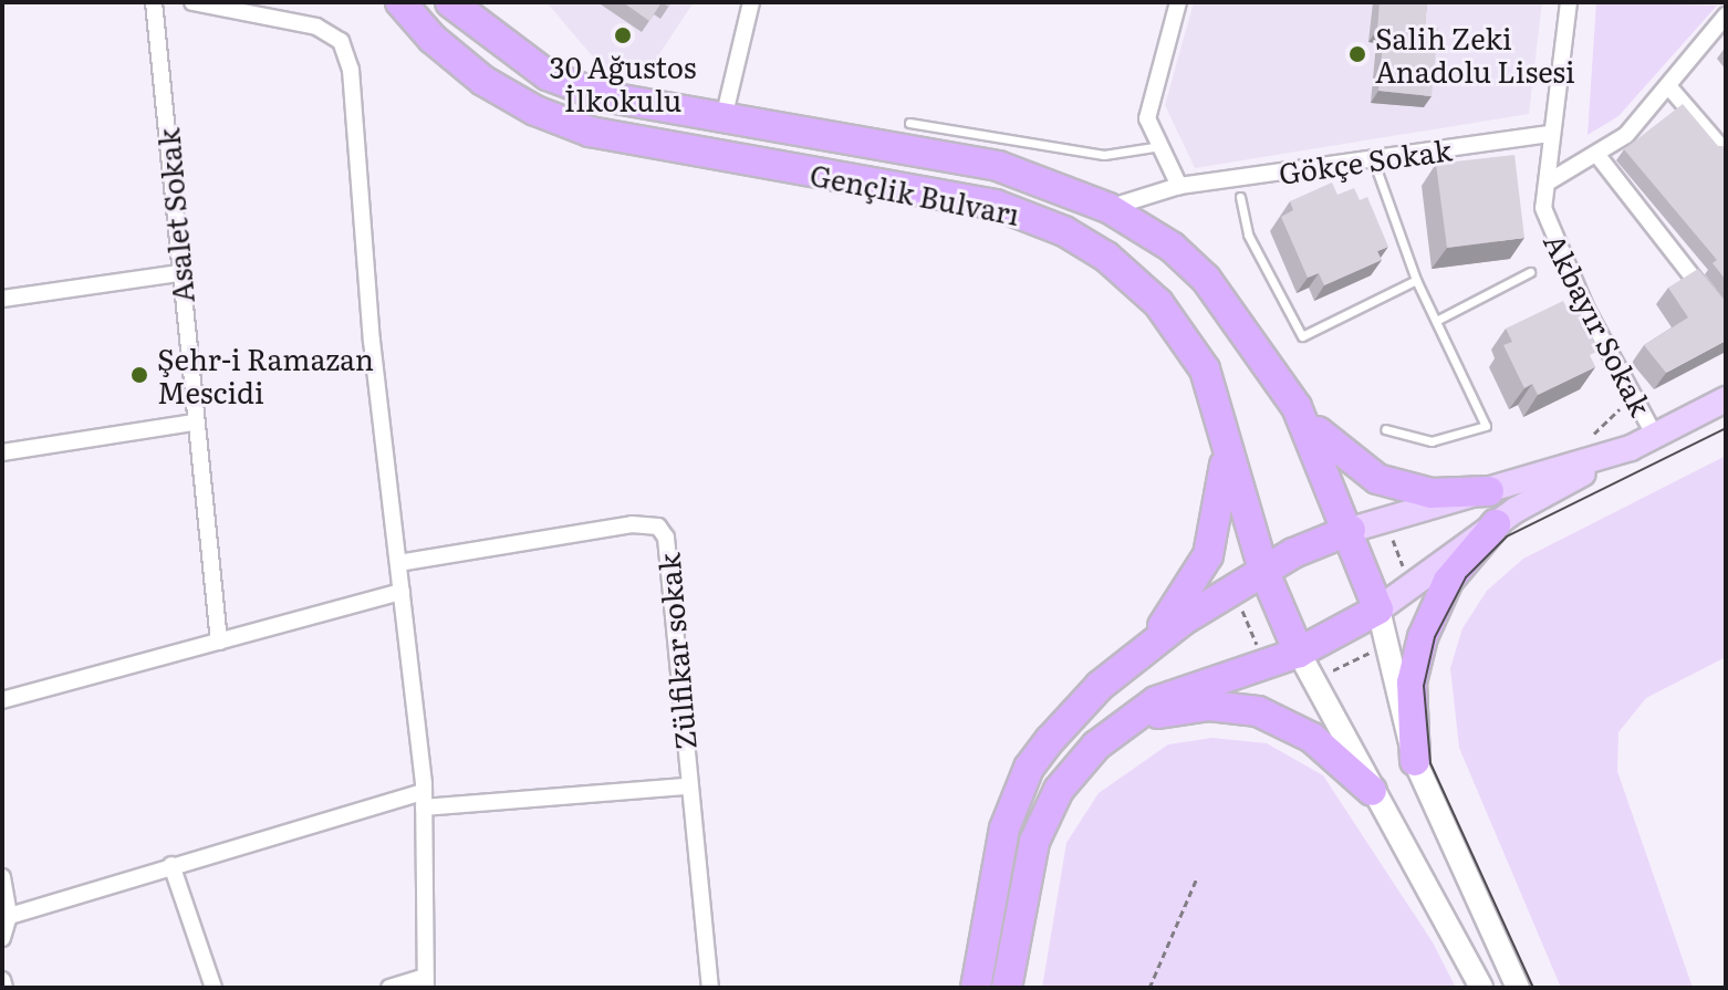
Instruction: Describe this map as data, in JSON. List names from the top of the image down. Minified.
{"streets":{"highway":["Gençlik Bulvarı"],"street":["Gökçe Sokak","Asalet Sokak","Akbayır Sokak","Zülfikar sokak"]},"crossings":[["Gökçe Sokak","Gençlik Bulvarı"],["Gökçe Sokak","Akbayır Sokak"]],"places":["30 Ağustos İlkokulu","Salih Zeki Anadolu Lisesi","Şehr-i Ramazan Mescidi"]}
